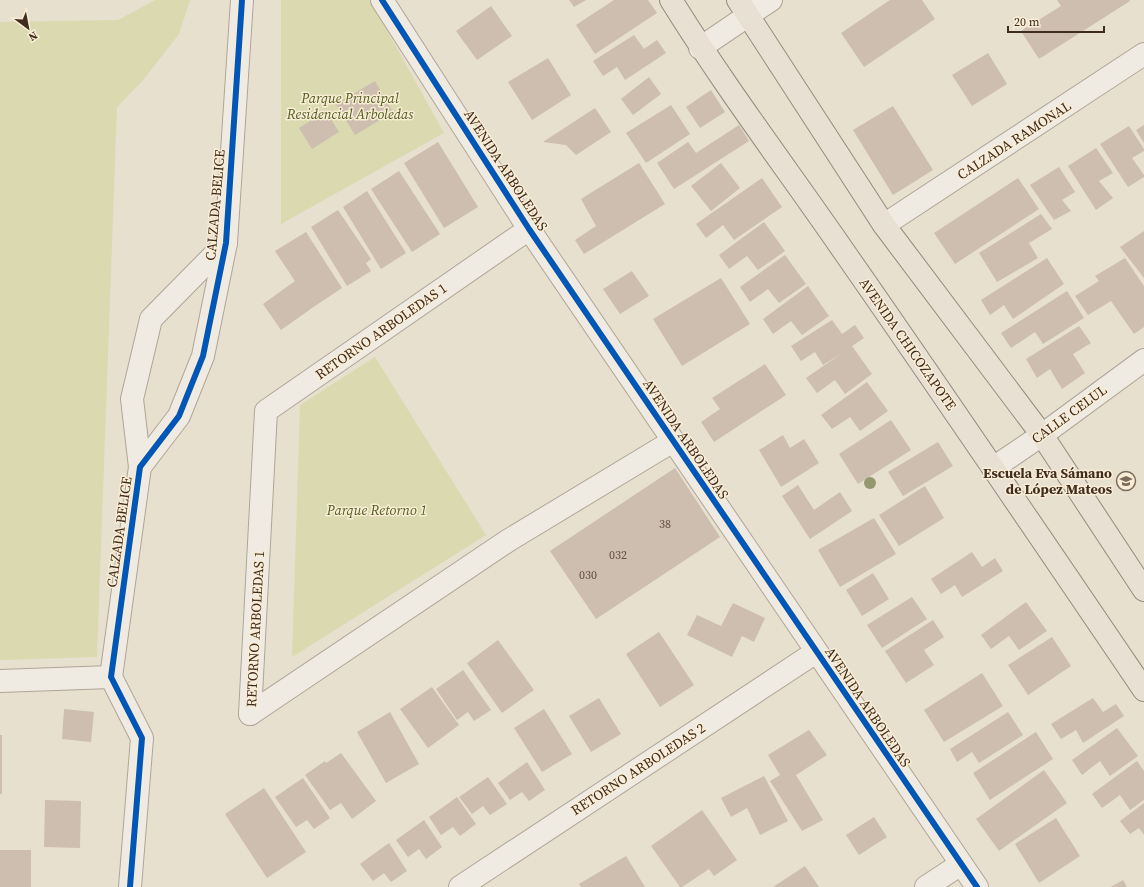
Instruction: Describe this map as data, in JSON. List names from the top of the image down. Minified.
{"streets":{"main road":["AVENIDA CHICOZAPOTE"],"street":["CALZADA RAMONAL","AVENIDA ARBOLEDAS","CALZADA BELICE","RETORNO ARBOLEDAS 1","CALLE CELUL","RETORNO ARBOLEDAS 2"]},"crossings":[["AVENIDA ARBOLEDAS","RETORNO ARBOLEDAS 1"],["AVENIDA ARBOLEDAS","RETORNO ARBOLEDAS 2"],["AVENIDA CHICOZAPOTE","CALLE CELUL"]],"parks":["Parque Principal Residencial Arboledas","Parque Retorno 1"],"places":{"school or university":["Escuela Eva Sámano de López Mateos"]},"house_numbers":["38","032","030"],"scale_bar":"20 m","north":"bottom right"}
